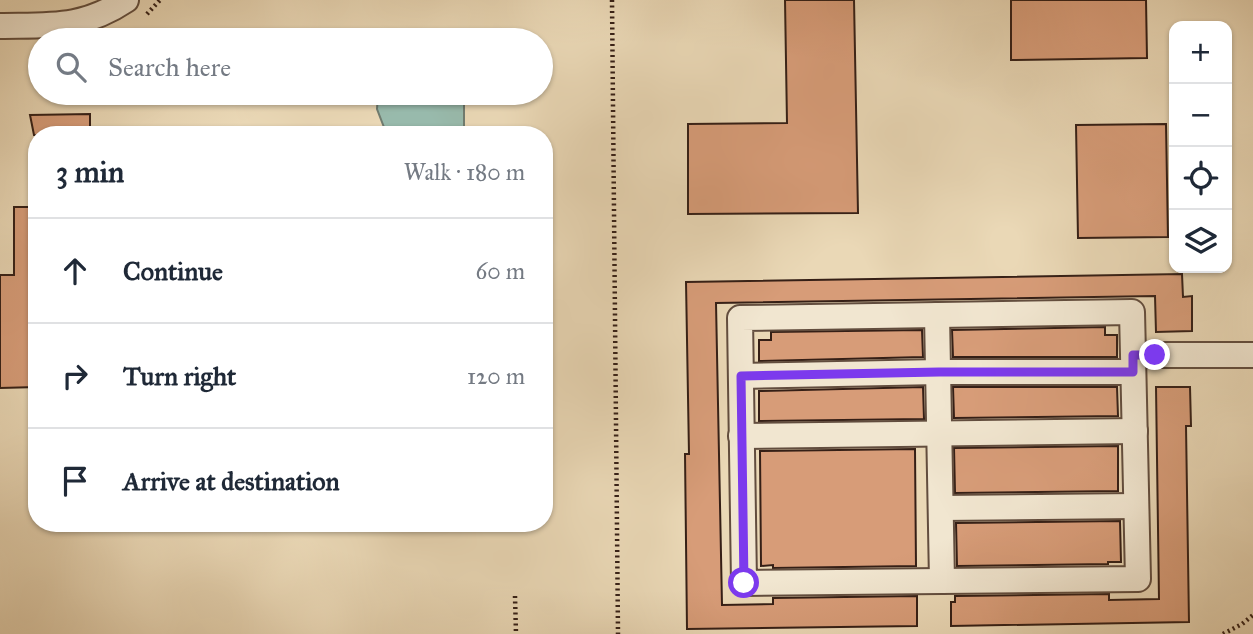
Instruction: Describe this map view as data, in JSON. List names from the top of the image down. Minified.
{"page":{"map_buttons":["+","−"],"search":"Search here","heading":["3 min","Walk · 180 m"],"list":[["Continue","60 m"],["Turn right","120 m"],"Arrive at destination"]}}
